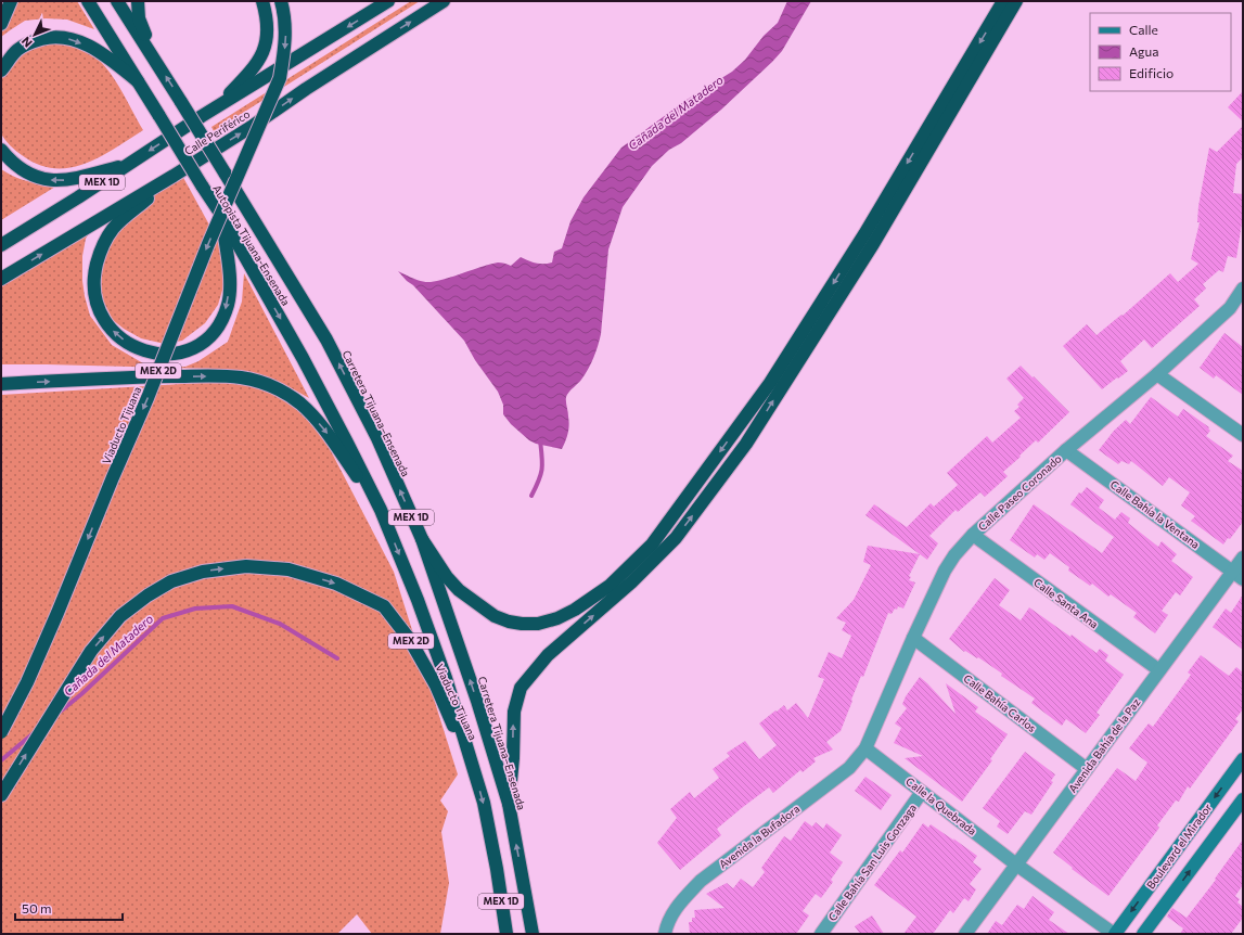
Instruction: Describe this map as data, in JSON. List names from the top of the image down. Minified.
{"streets":{"highway":["Calle Periférico","MEX 1D","Autopista Tijuana-Ensenada","MEX 2D","Carretera Tijuana–Ensenada","Viaducto Tijuana"],"main road":["Boulevard el Mirador"],"street":["Calle Paseo Coronado","Calle Bahía la Ventana","Calle Santa Ana","Calle Bahía Carlos","Avenida Bahía de la Paz","Calle la Quebrada","Avenida la Bufadora","Calle Bahía San Luis Gonzaga"]},"crossings":[["Calle Periférico","MEX 1D"],["MEX 1D","Autopista Tijuana-Ensenada"],["MEX 1D","Carretera Tijuana–Ensenada"],["MEX 1D","Viaducto Tijuana"],["Calle Paseo Coronado","Calle Bahía la Ventana"],["Calle Paseo Coronado","Calle Santa Ana"],["Calle Paseo Coronado","Calle Bahía Carlos"],["Calle Paseo Coronado","Calle la Quebrada"],["Calle Paseo Coronado","Avenida la Bufadora"],["Calle Bahía la Ventana","Avenida Bahía de la Paz"],["Calle Santa Ana","Avenida Bahía de la Paz"],["Calle Bahía Carlos","Avenida Bahía de la Paz"],["Avenida Bahía de la Paz","Calle la Quebrada"],["Calle la Quebrada","Avenida la Bufadora"],["Calle la Quebrada","Boulevard el Mirador"],["Calle la Quebrada","Calle Bahía San Luis Gonzaga"]],"one_way":["Autopista Tijuana-Ensenada"],"water":["Cañada del Matadero"],"legend":["Calle","Agua","Edificio"],"scale_bar":"50 m","north":"bottom left"}
